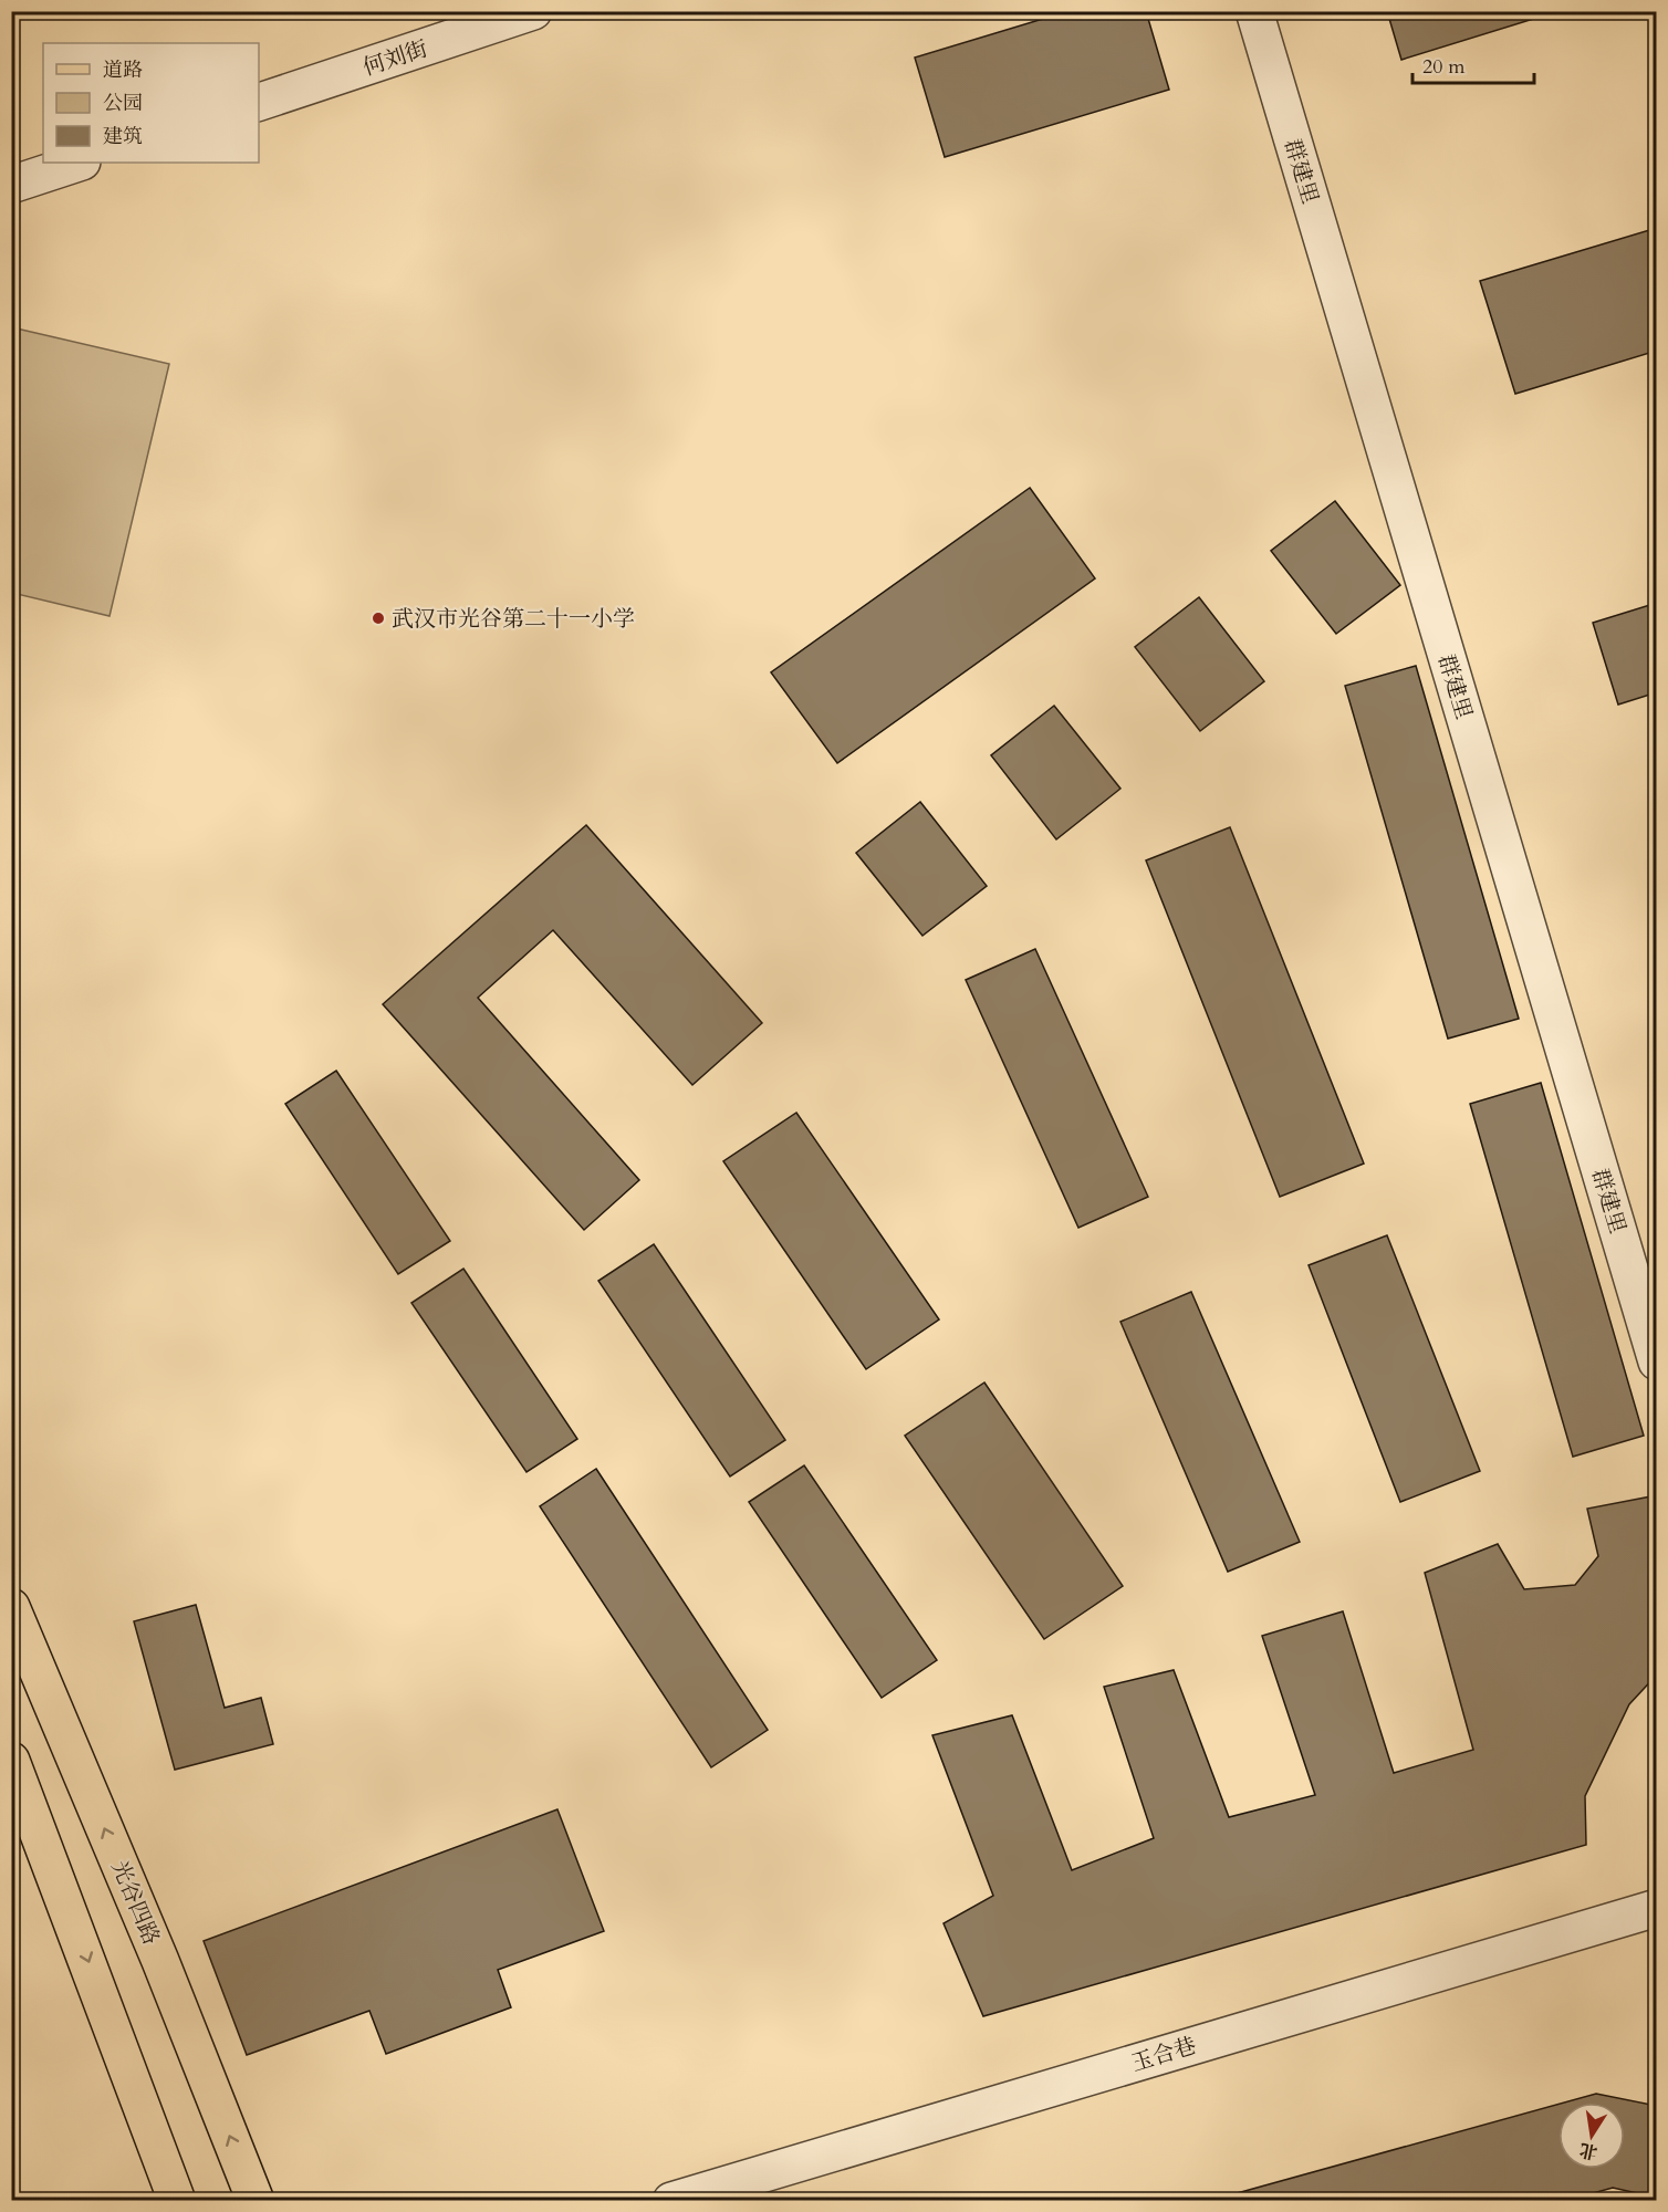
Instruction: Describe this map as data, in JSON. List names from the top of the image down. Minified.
{"streets":{"main road":["光谷四路"],"street":["何刘街","群建里","玉合巷"]},"places":["武汉市光谷第二十一小学"],"legend":["道路","公园","建筑"],"scale_bar":"20 m","north":"bottom"}
